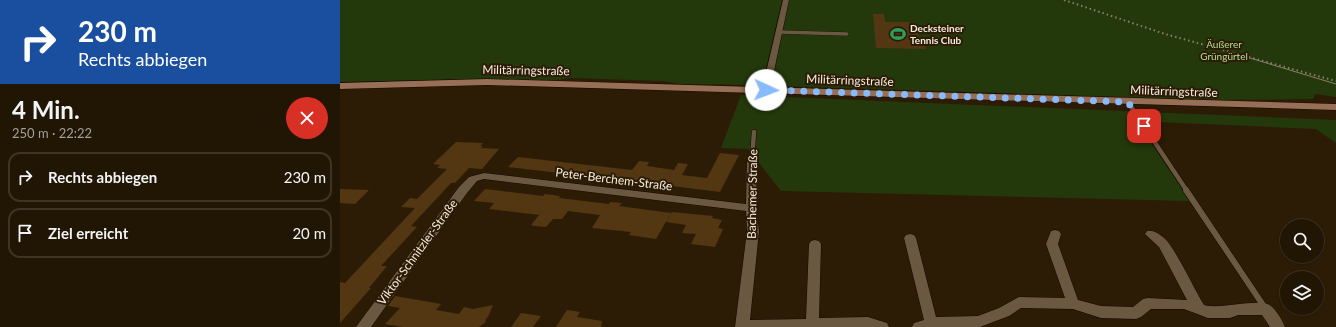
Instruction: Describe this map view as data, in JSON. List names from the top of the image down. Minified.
{"streets":{"main road":["Militärringstraße"],"street":["Peter-Berchem-Straße","Bachemer Straße","Viktor-Schnitzler-Straße"]},"crossings":[["Peter-Berchem-Straße","Bachemer Straße"],["Peter-Berchem-Straße","Viktor-Schnitzler-Straße"]],"parks":["Äußerer Grüngürtel"],"places":{"sports":["Decksteiner Tennis Club"]},"page":{"turn":["230 m","Rechts abbiegen"],"heading":["4 Min.","250 m · 22:22"],"list":[{"name":"Rechts abbiegen","value":"230 m"},{"name":"Ziel erreicht","value":"20 m"}]}}
